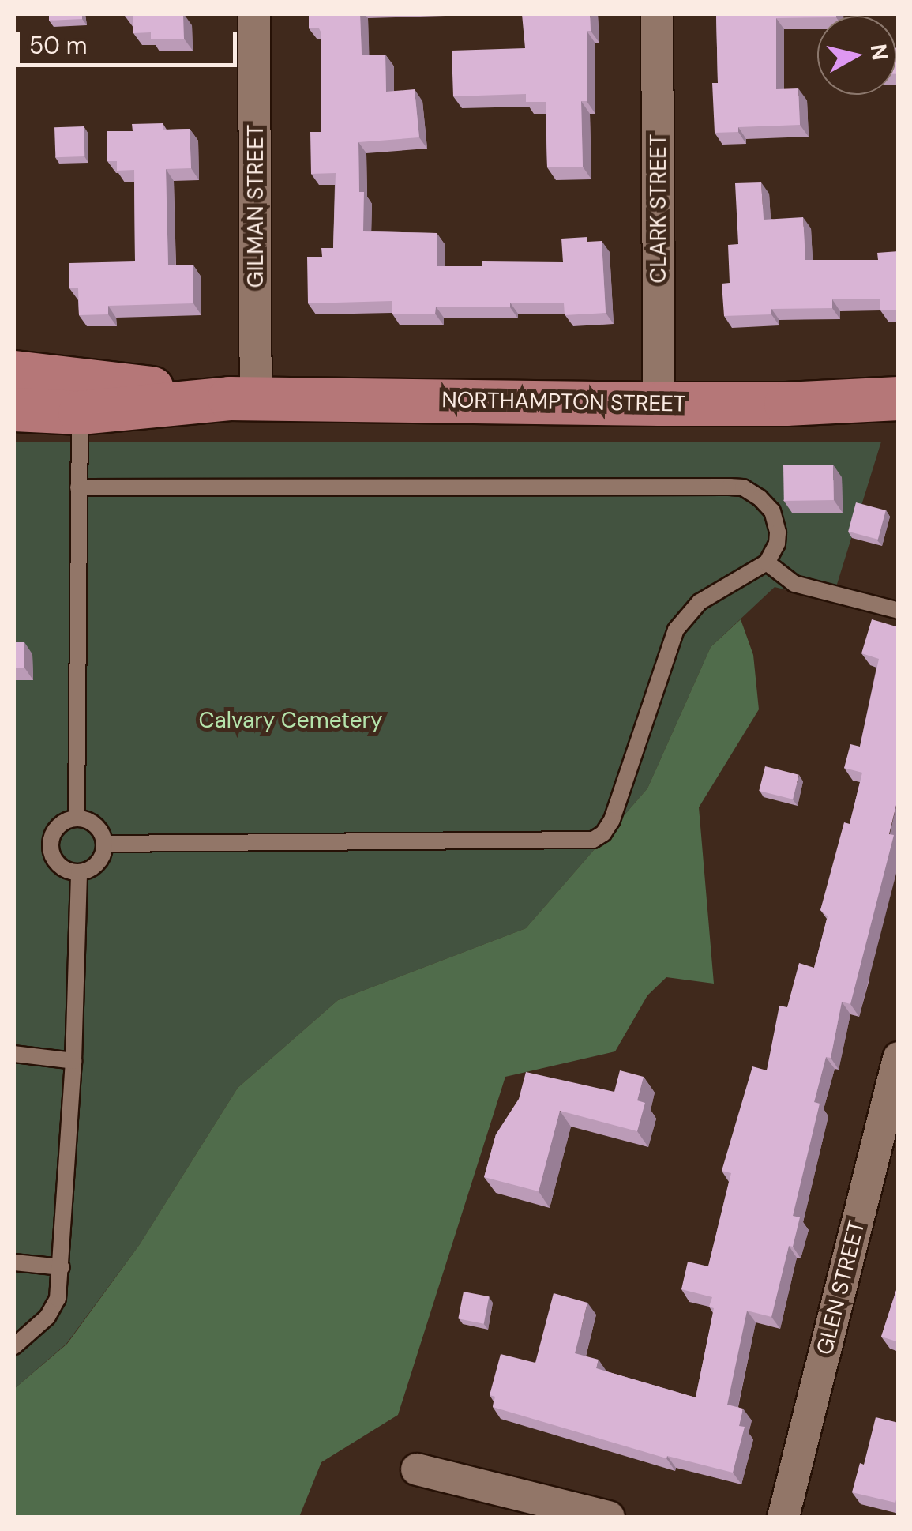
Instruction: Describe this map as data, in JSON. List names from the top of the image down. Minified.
{"streets":{"main road":["NORTHAMPTON STREET"],"street":["GILMAN STREET","CLARK STREET","GLEN STREET"]},"crossings":[["GILMAN STREET","NORTHAMPTON STREET"],["CLARK STREET","NORTHAMPTON STREET"]],"parks":["Calvary Cemetery"],"scale_bar":"50 m","north":"right"}
